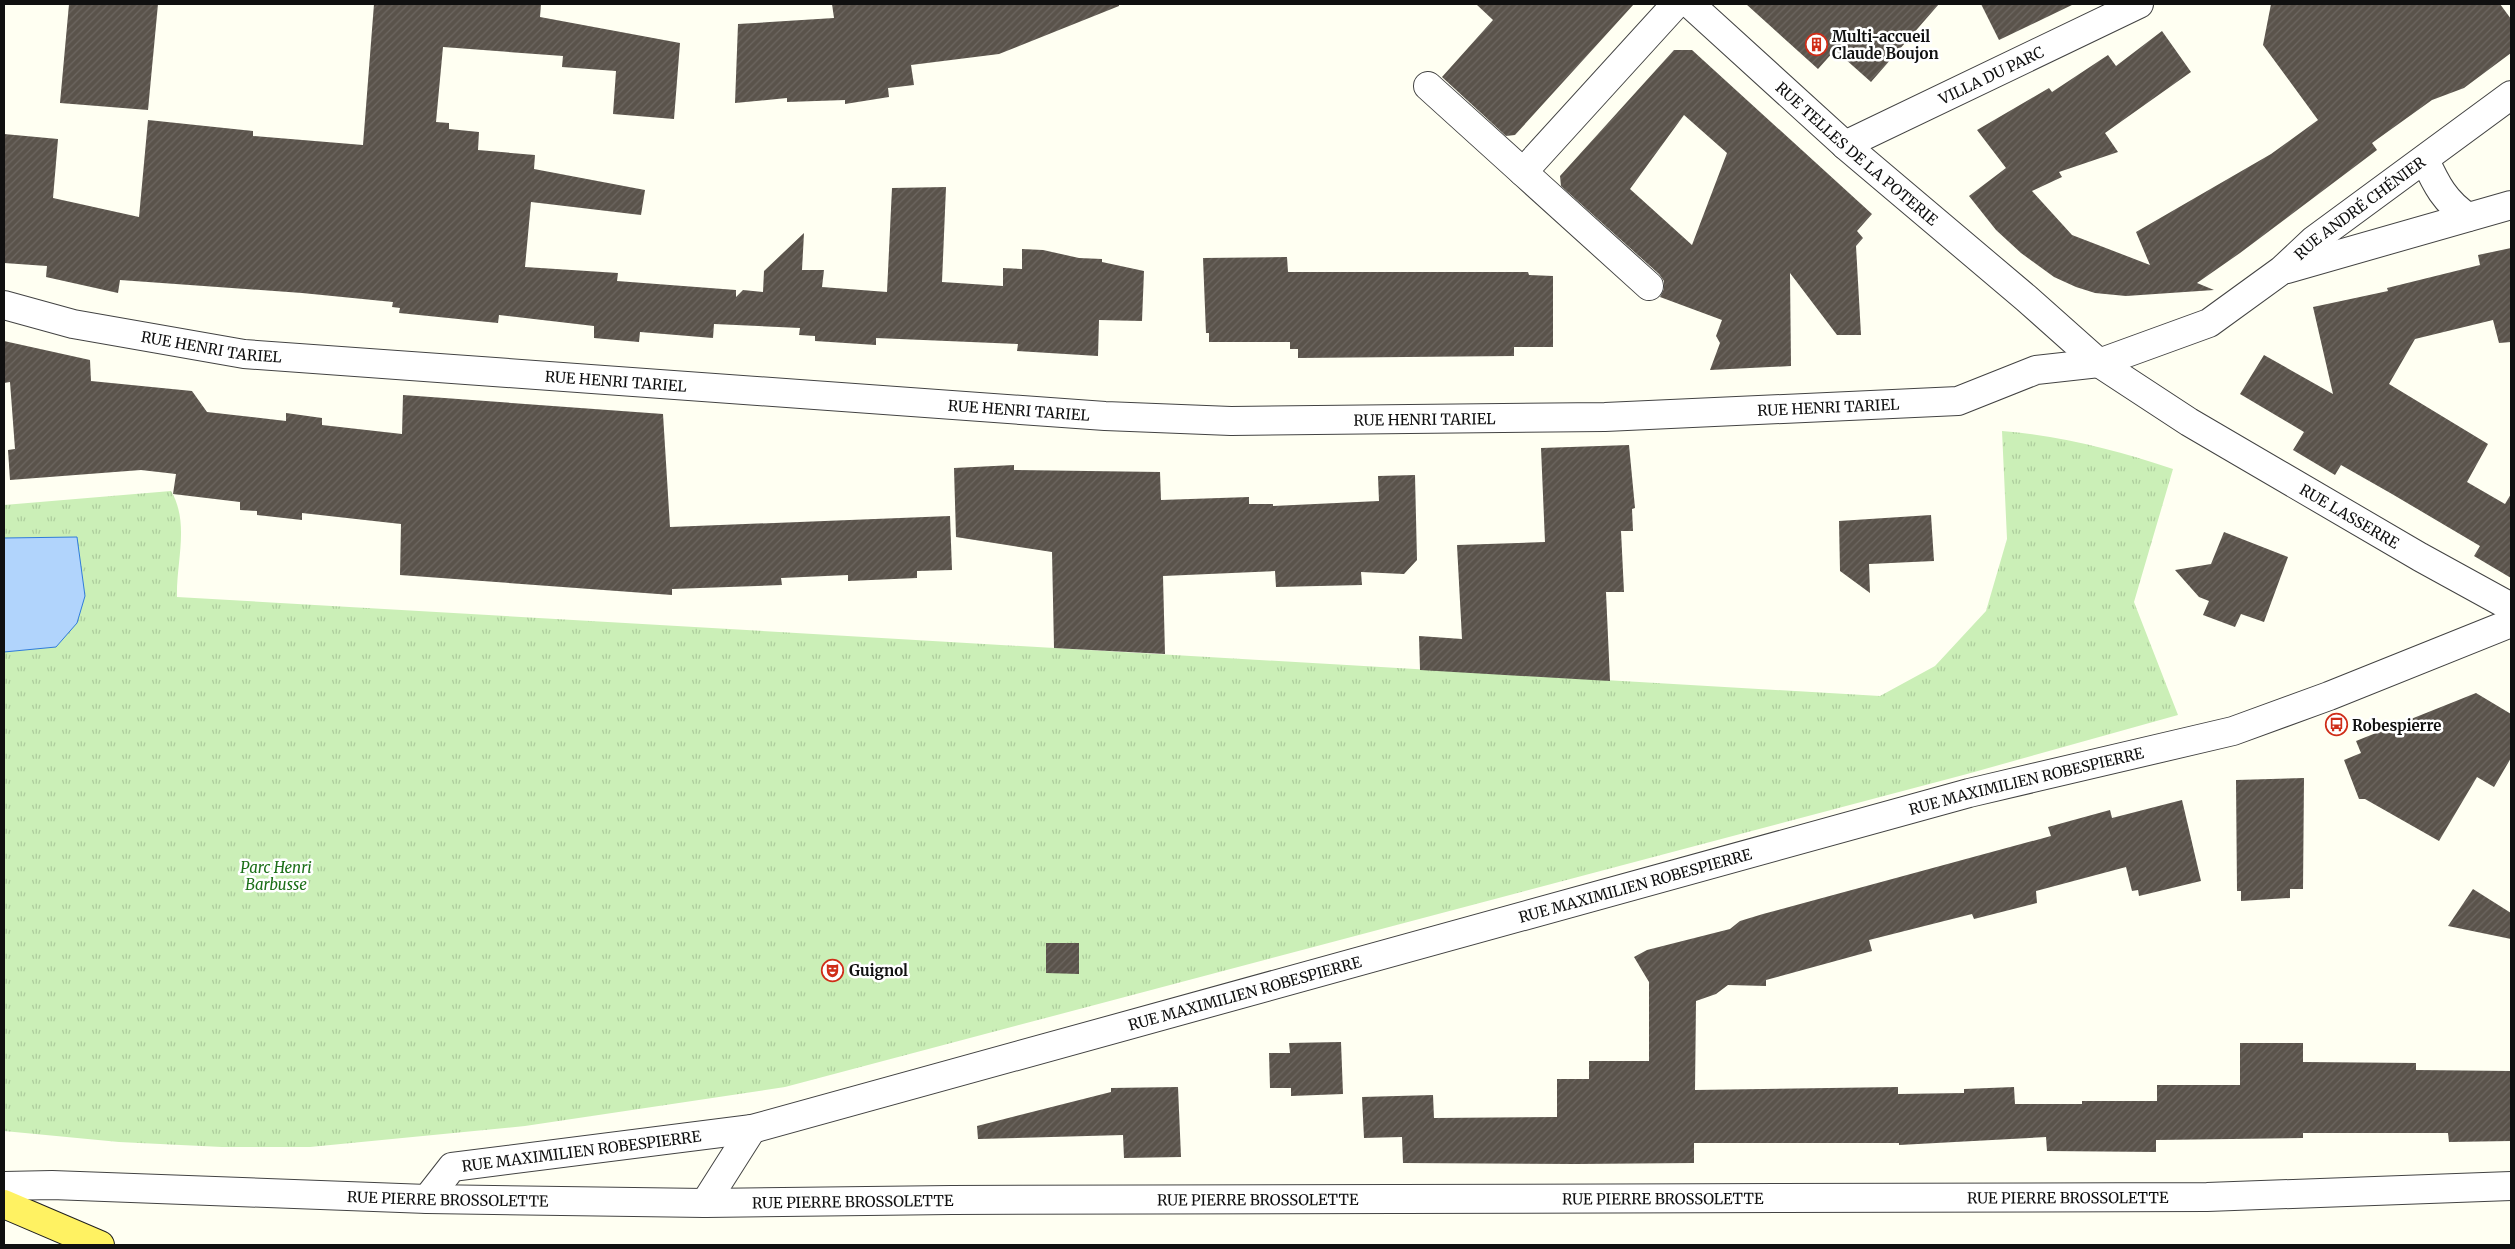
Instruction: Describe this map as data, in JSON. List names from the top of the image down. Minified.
{"streets":{"street":["VILLA DU PARC","RUE TELLES DE LA POTERIE","RUE ANDRÉ CHÉNIER","RUE HENRI TARIEL","RUE LASSERRE","RUE MAXIMILIEN ROBESPIERRE","RUE PIERRE BROSSOLETTE"]},"crossings":[["VILLA DU PARC","RUE TELLES DE LA POTERIE"],["RUE TELLES DE LA POTERIE","RUE ANDRÉ CHÉNIER"],["RUE TELLES DE LA POTERIE","RUE HENRI TARIEL"],["RUE TELLES DE LA POTERIE","RUE LASSERRE"],["RUE ANDRÉ CHÉNIER","RUE HENRI TARIEL"],["RUE ANDRÉ CHÉNIER","RUE LASSERRE"],["RUE HENRI TARIEL","RUE LASSERRE"],["RUE MAXIMILIEN ROBESPIERRE","RUE PIERRE BROSSOLETTE"]],"parks":["Parc Henri Barbusse"],"places":{"building":["Multi-accueil Claude Boujon"],"bus stop":["Robespierre"],"theatre":["Guignol"]}}
